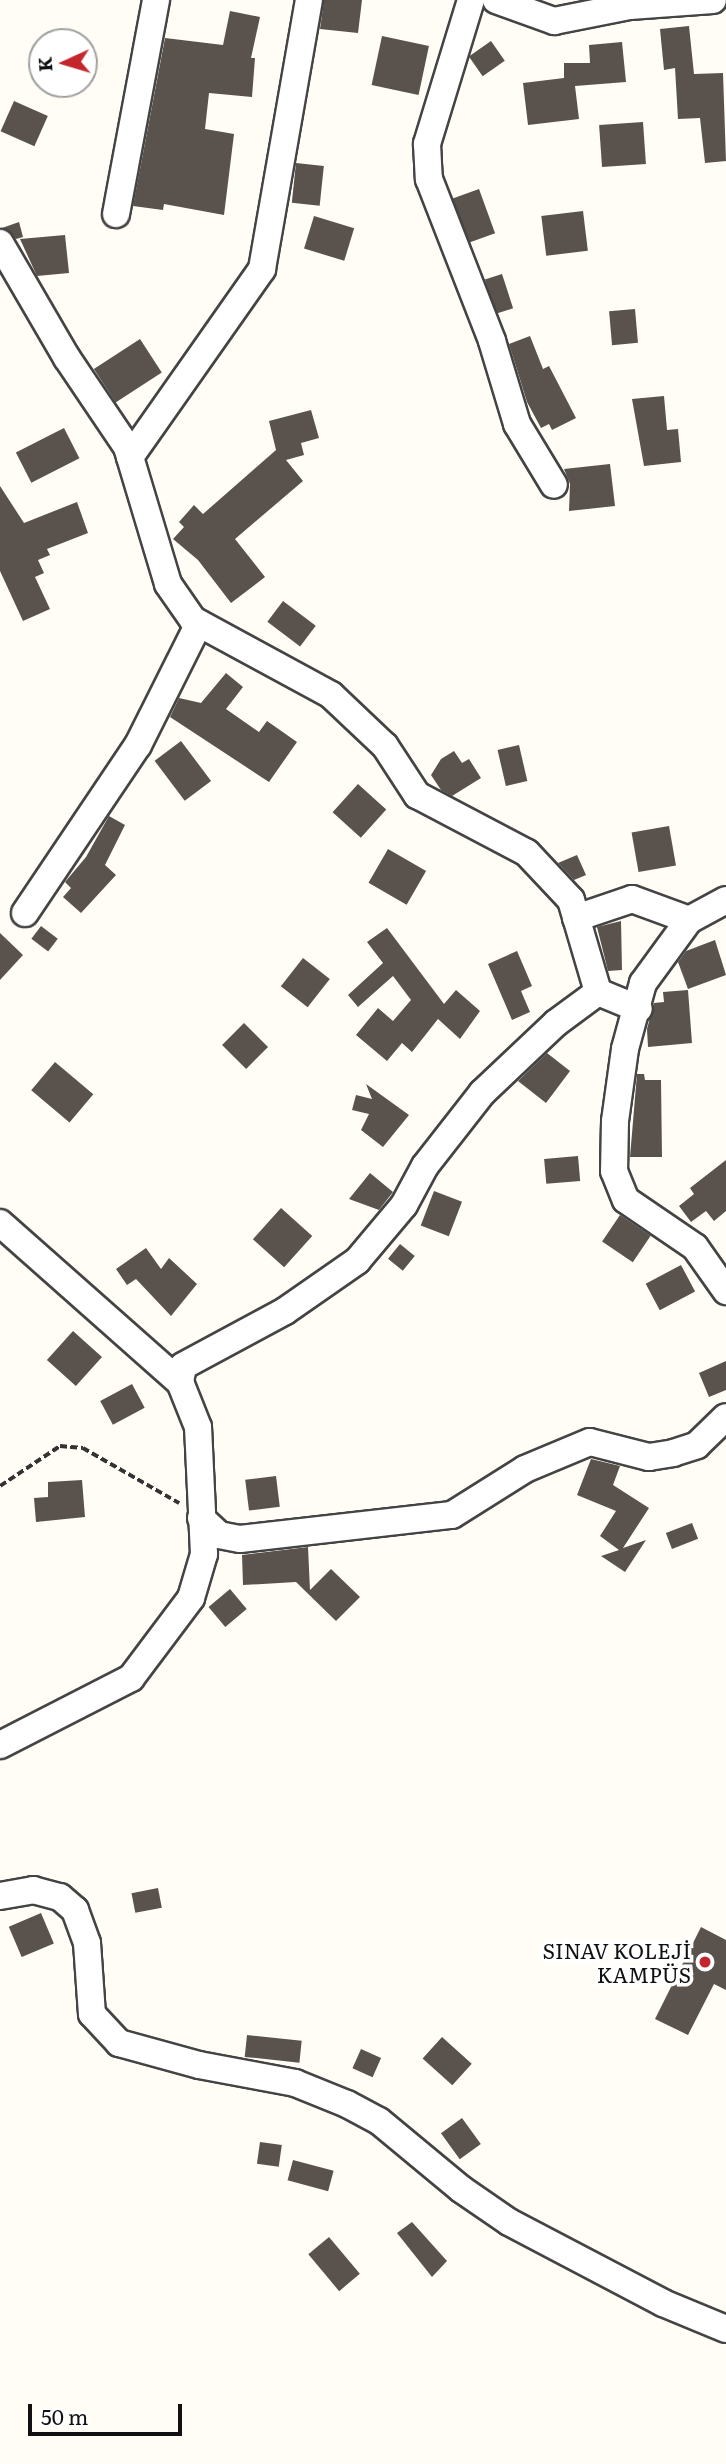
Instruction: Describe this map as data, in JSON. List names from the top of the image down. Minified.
{"places":["SINAV KOLEJİ KAMPÜS"],"scale_bar":"50 m","north":"left"}
